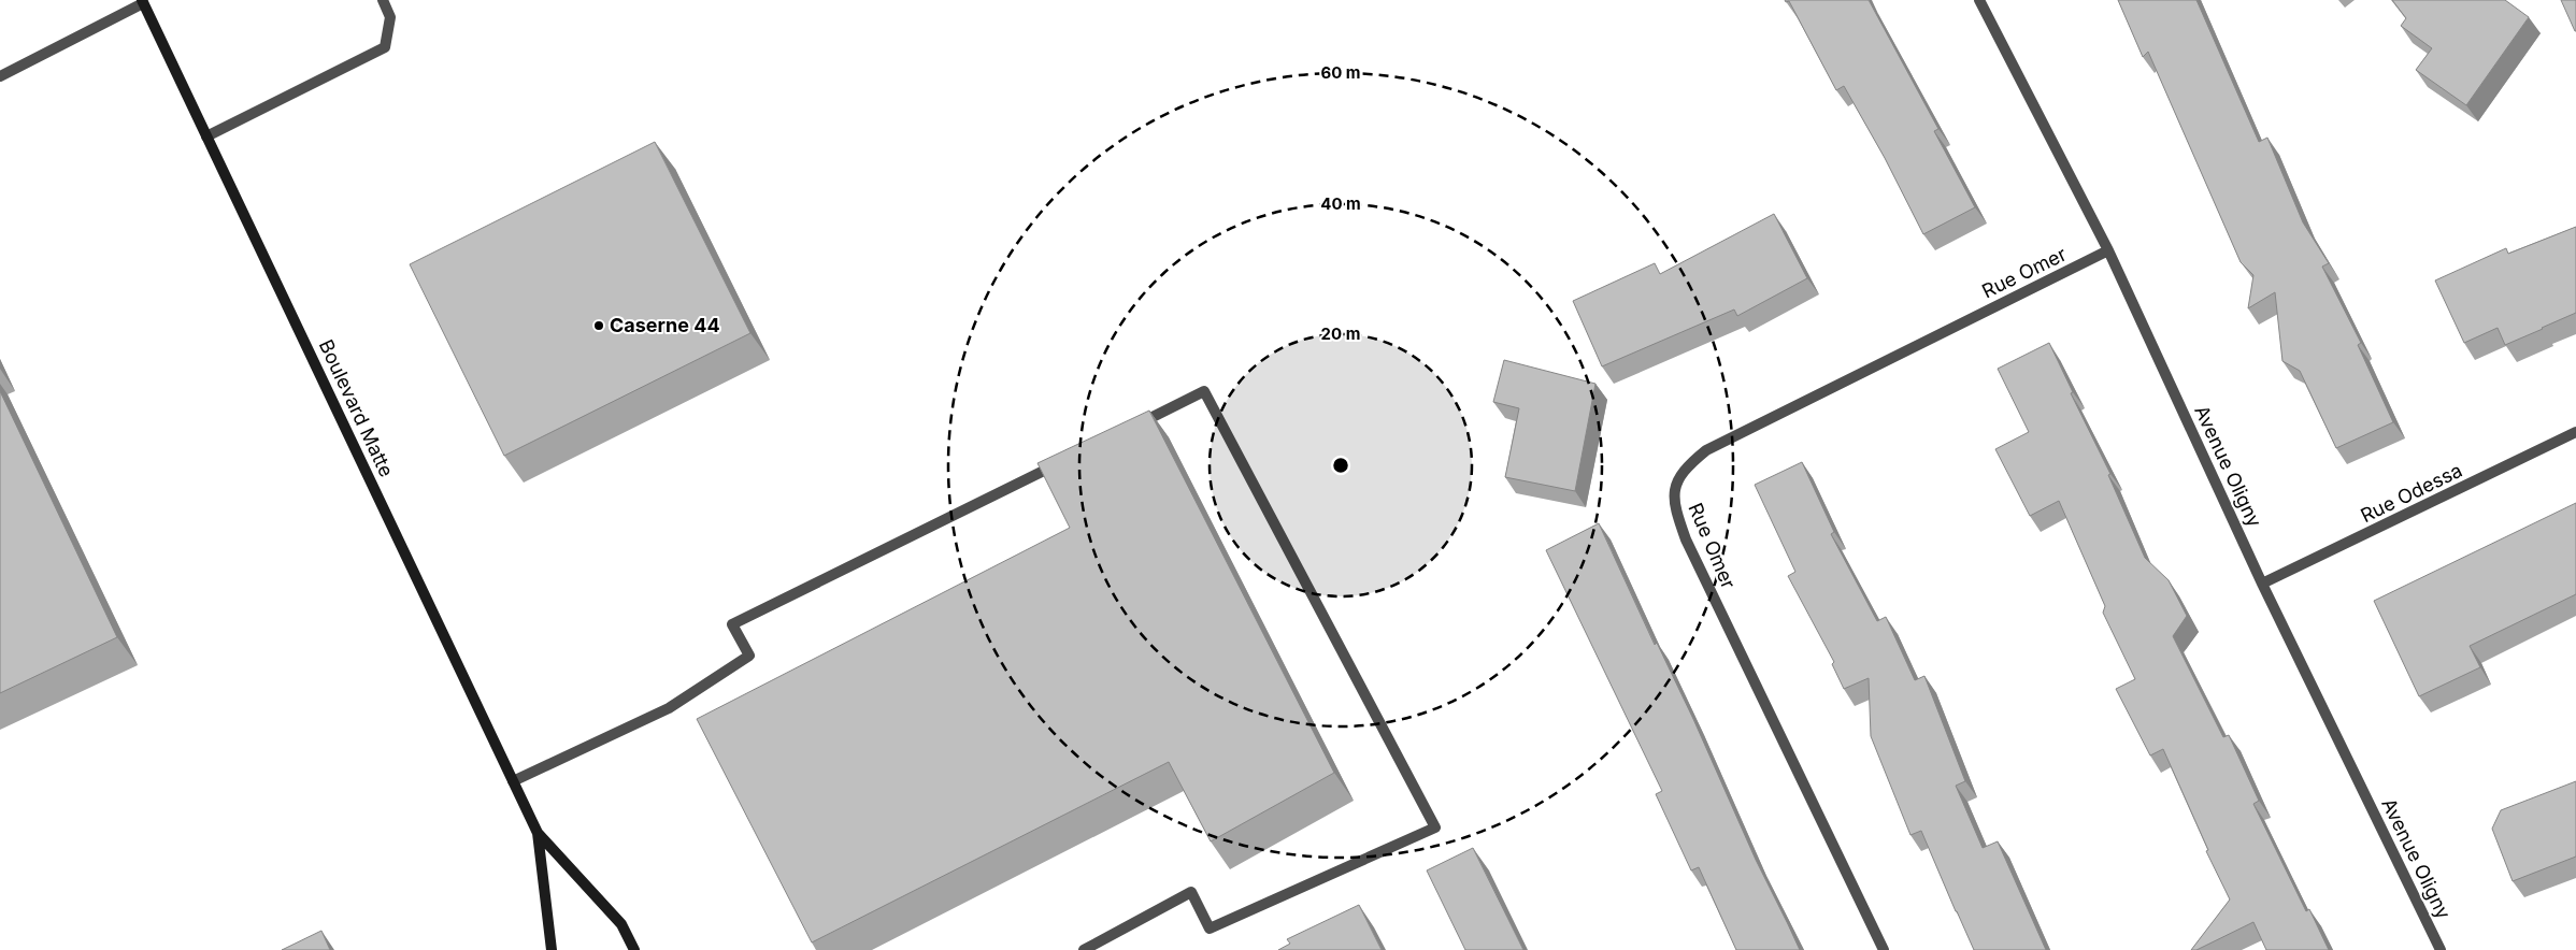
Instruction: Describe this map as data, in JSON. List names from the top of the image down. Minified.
{"streets":{"main road":["Boulevard Matte"],"street":["Rue Omer","Avenue Oligny","Rue Odessa"]},"crossings":[["Rue Omer","Avenue Oligny"],["Avenue Oligny","Rue Odessa"]],"places":["Caserne 44"],"rings":["60 m","40 m","20 m"]}
